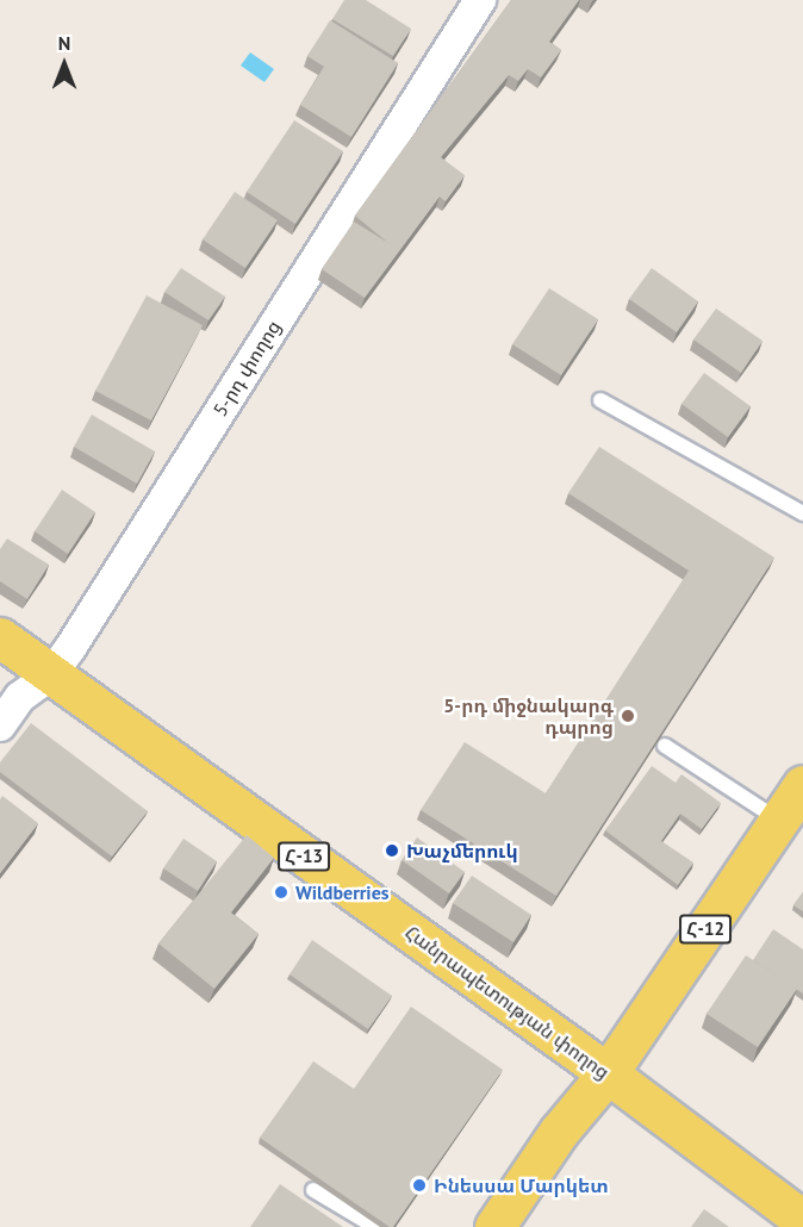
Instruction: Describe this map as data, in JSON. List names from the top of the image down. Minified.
{"streets":{"main road":["Հ-13","Հ-12","Հանրապետության փողոց"],"street":["5-րդ փողոց"]},"crossings":[["5-րդ փողոց","Հանրապետության փողոց"],["Հ-12","Հանրապետության փողոց"]],"places":["5-րդ միջնակարգ դպրոց","Խաչմերուկ","Wildberries","Ինեսսա Մարկետ"],"north":"top"}
